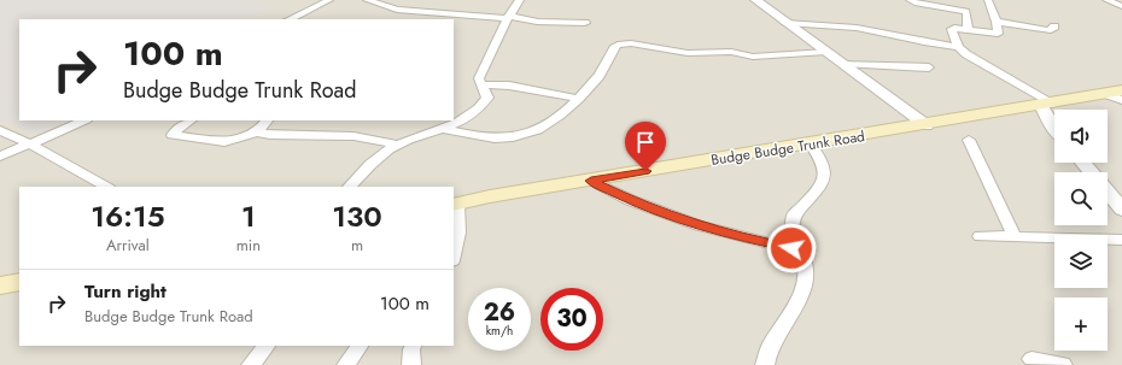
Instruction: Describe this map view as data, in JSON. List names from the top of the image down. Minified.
{"streets":{"main road":["Budge Budge Trunk Road"]},"page":{"turn":["100 m","Budge Budge Trunk Road"],"map_buttons":"+","eta":["16:15","Arrival","1","min","130","m"],"list":[{"name":"Turn right","note":"Budge Budge Trunk Road","value":"100 m"}],"speed":"26 km/h","limit":"30"}}
